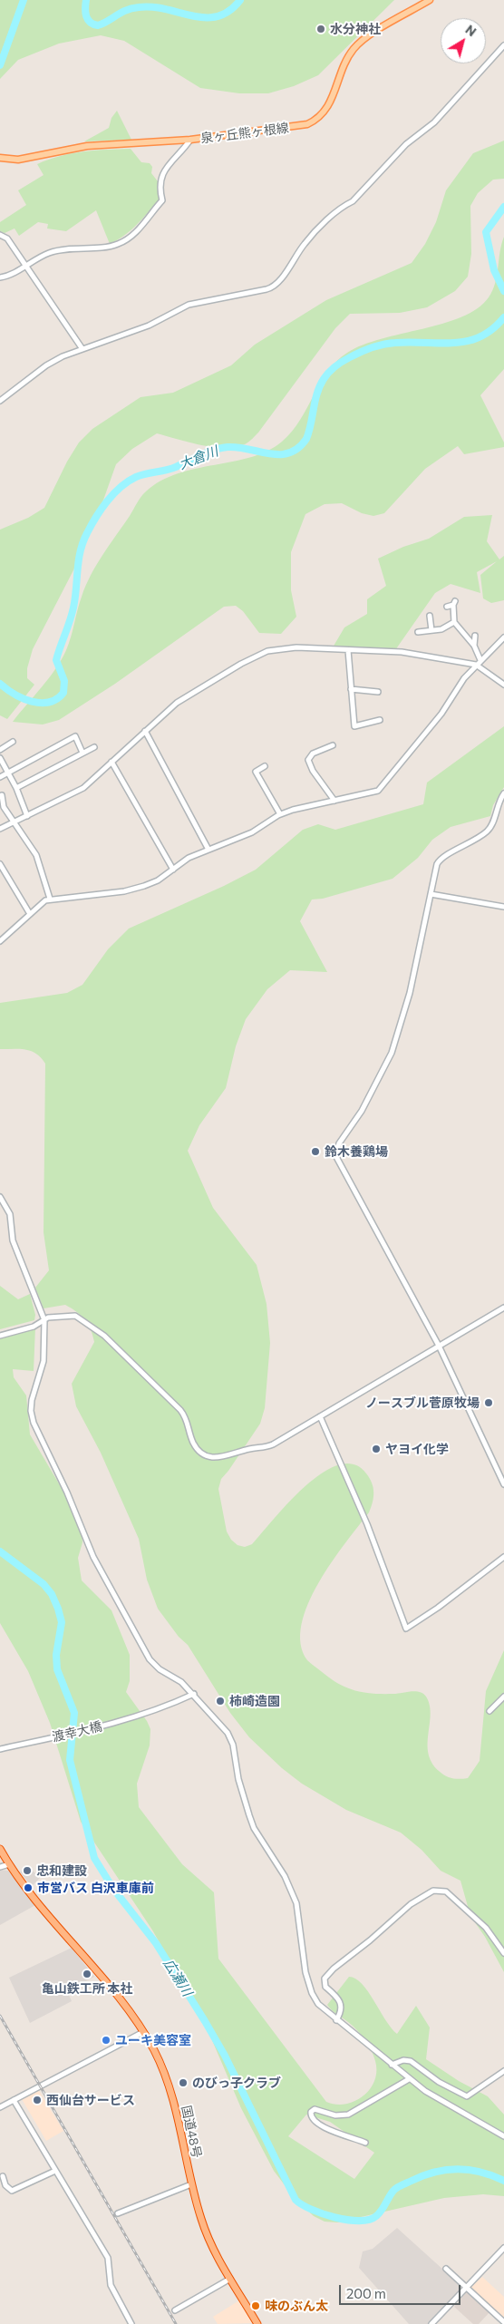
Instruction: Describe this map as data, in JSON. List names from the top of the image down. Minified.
{"streets":{"highway":["国道48号"],"main road":["泉ヶ丘熊ヶ根線"],"street":["渡幸大橋"]},"water":["大倉川","広瀬川"],"places":["水分神社","鈴木養鶏場","ノースブル菅原牧場","ヤヨイ化学","柿崎造園","忠和建設","市営バス 白沢車庫前","亀山鉄工所 本社","ユーキ美容室","のびっ子クラブ","西仙台サービス","味のぶん太"],"scale_bar":"200 m","north":"top right"}
